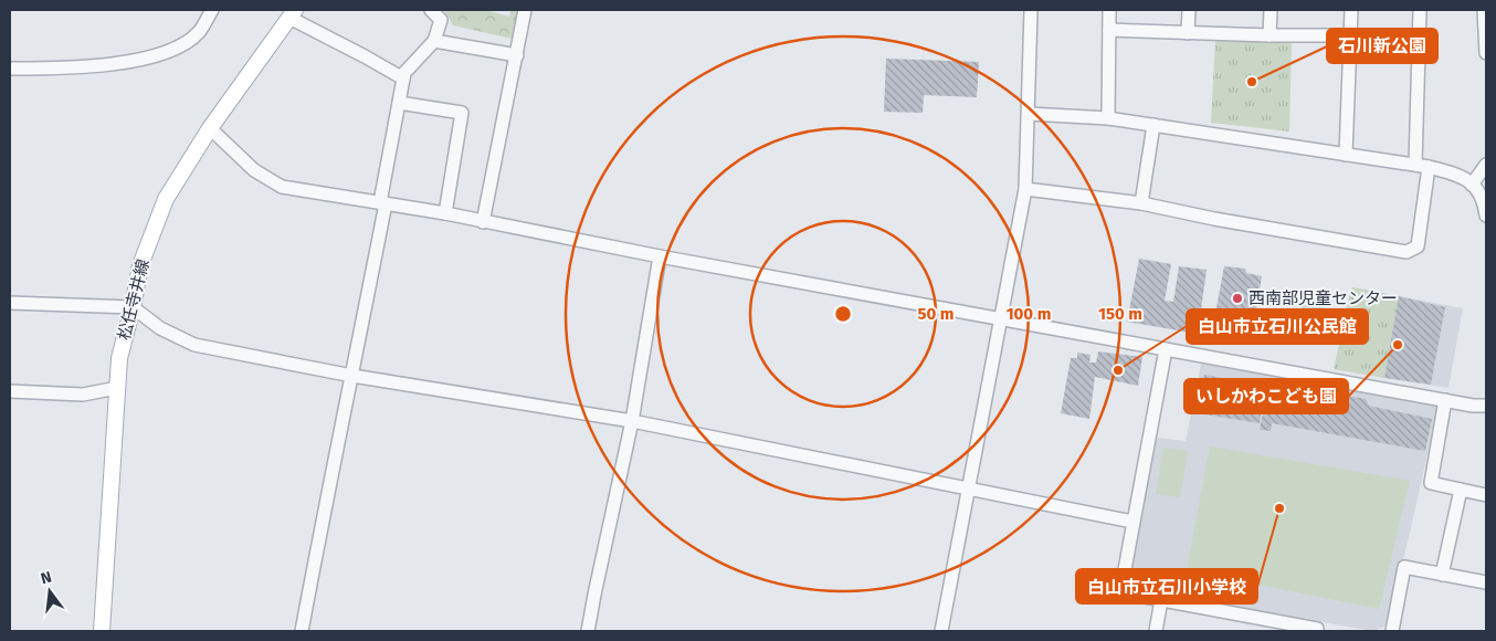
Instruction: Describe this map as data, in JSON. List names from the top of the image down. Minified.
{"streets":{"main road":["松任寺井線"]},"places":["石川新公園","西南部児童センター","いしかわこども園","白山市立石川公民館","白山市立石川小学校"],"north":"top","rings":["50 m","100 m","150 m"]}
